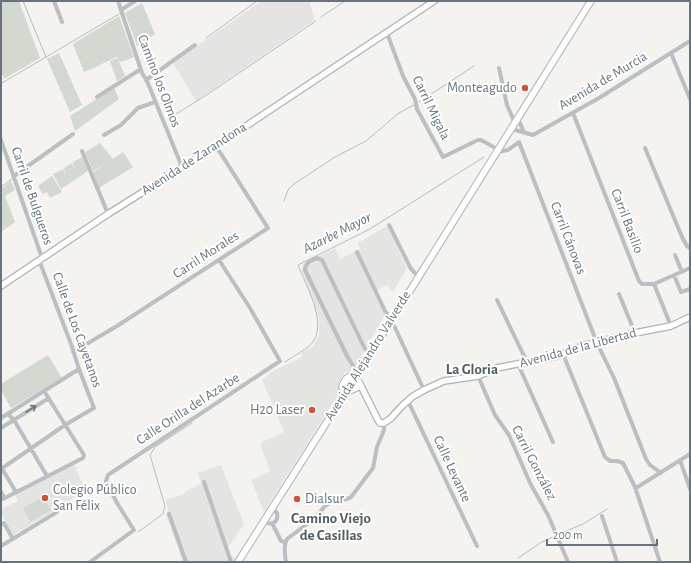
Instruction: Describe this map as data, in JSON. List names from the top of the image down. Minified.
{"streets":{"main road":["Avenida Alejandro Valverde"],"street":["Camino los Olmos","Avenida de Murcia","Carril Migala","Avenida de Zarandona","Carril de Bulgueros","Carril Basilio","Carril Cánovas","Carril Morales","Calle de Los Cayetanos","Avenida de la Libertad","Calle Orilla del Azarbe","Carril González","Calle Levante"]},"crossings":[["Camino los Olmos","Avenida de Zarandona"],["Avenida de Murcia","Carril Basilio"],["Carril Migala","Avenida de Zarandona"],["Carril Migala","Carril Cánovas"],["Carril Migala","Avenida Alejandro Valverde"],["Avenida de Zarandona","Carril de Bulgueros"],["Avenida de Zarandona","Carril Morales"],["Avenida de Zarandona","Calle de Los Cayetanos"],["Carril de Bulgueros","Calle de Los Cayetanos"],["Carril Cánovas","Avenida de la Libertad"],["Carril Cánovas","Avenida Alejandro Valverde"],["Carril Morales","Calle de Los Cayetanos"],["Carril Morales","Calle Orilla del Azarbe"],["Avenida de la Libertad","Carril González"],["Avenida de la Libertad","Calle Levante"]],"districts":["La Gloria","Camino Viejo de Casillas"],"water":["Azarbe Mayor"],"places":["Monteagudo","H20 Laser","Colegio Público San Félix","Dialsur"],"scale_bar":"200 m"}
